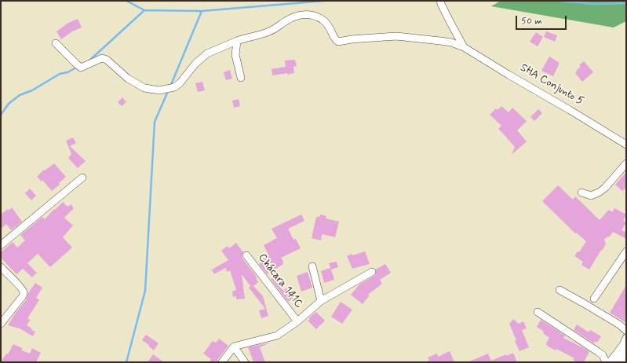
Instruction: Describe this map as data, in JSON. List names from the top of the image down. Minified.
{"streets":{"street":["SHA Conjunto 5","Chácara 141C"]},"scale_bar":"50 m"}
